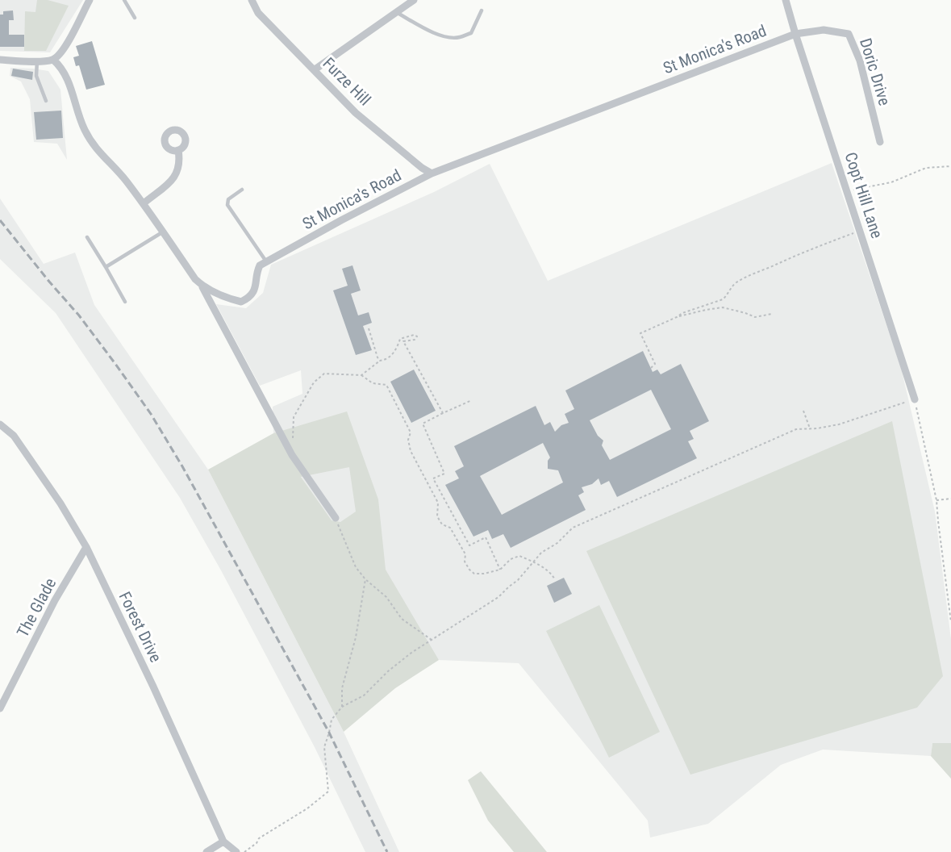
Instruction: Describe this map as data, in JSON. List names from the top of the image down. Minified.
{"streets":{"street":["St Monica's Road","Doric Drive","Furze Hill","Copt Hill Lane","The Glade","Forest Drive"]},"crossings":[["St Monica's Road","Doric Drive"],["St Monica's Road","Furze Hill"],["St Monica's Road","Copt Hill Lane"],["Doric Drive","Copt Hill Lane"],["The Glade","Forest Drive"]]}
